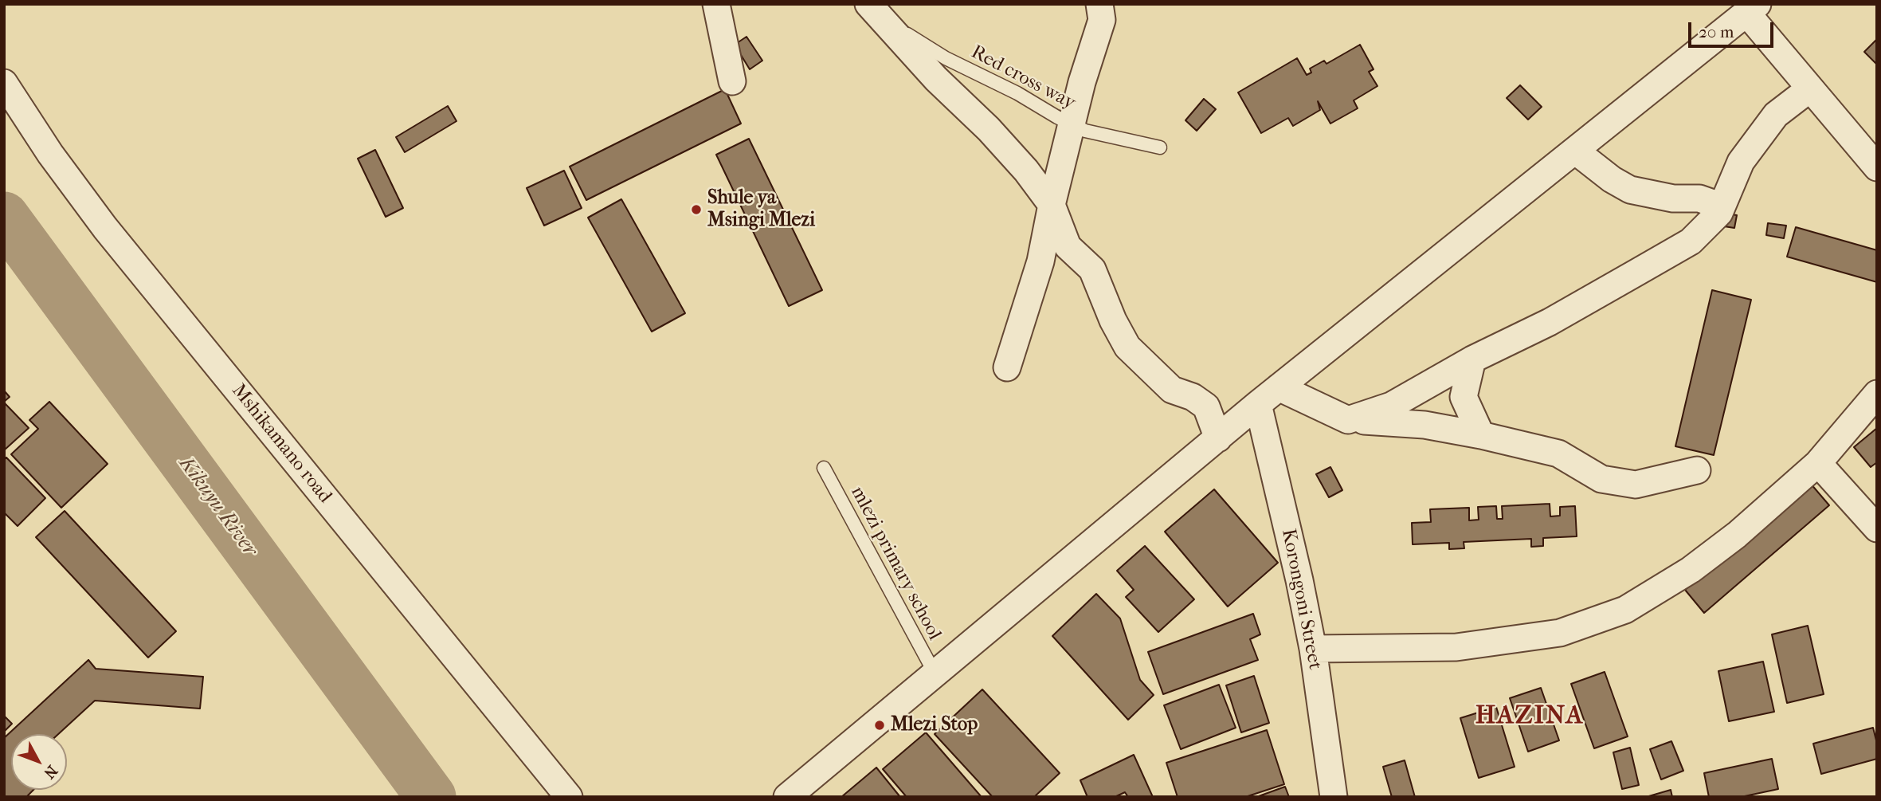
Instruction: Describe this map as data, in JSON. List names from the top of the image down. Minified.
{"streets":{"street":["Mshikamano road","Korongoni Street"],"lane":["Red cross way","mlezi primary school"]},"districts":["HAZINA"],"water":["Kikuyu River"],"places":["Shule ya Msingi Mlezi","Mlezi Stop"],"scale_bar":"20 m","north":"bottom right"}
